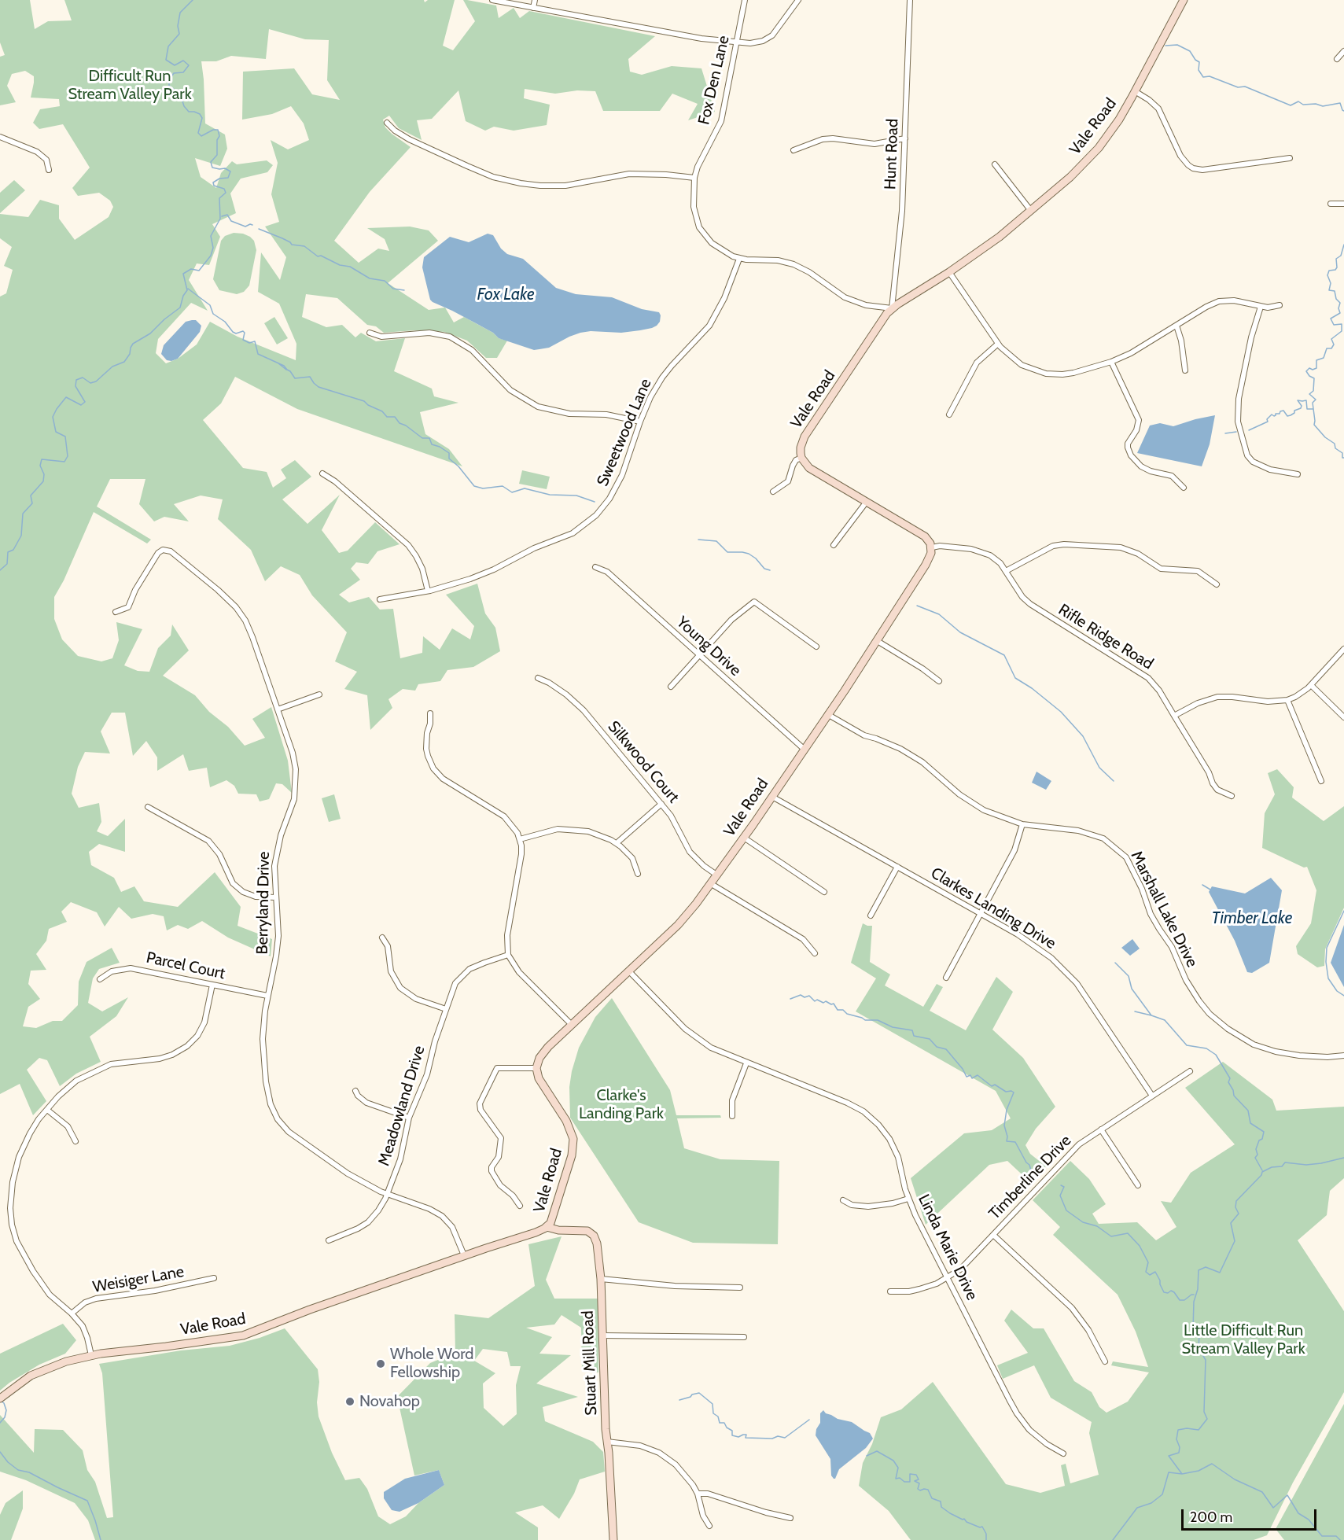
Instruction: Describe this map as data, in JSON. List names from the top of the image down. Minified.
{"streets":{"main road":["Vale Road","Stuart Mill Road"],"street":["Fox Den Lane","Hunt Road","Sweetwood Lane","Rifle Ridge Road","Young Drive","Silkwood Court","Berryland Drive","Clarkes Landing Drive","Marshall Lake Drive","Parcel Court","Meadowland Drive","Timberline Drive","Linda Marie Drive","Weisiger Lane"]},"crossings":[["Fox Den Lane","Vale Road"],["Fox Den Lane","Hunt Road"],["Fox Den Lane","Sweetwood Lane"],["Vale Road","Hunt Road"],["Vale Road","Rifle Ridge Road"],["Vale Road","Young Drive"],["Vale Road","Silkwood Court"],["Vale Road","Berryland Drive"],["Vale Road","Clarkes Landing Drive"],["Vale Road","Marshall Lake Drive"],["Vale Road","Linda Marie Drive"],["Vale Road","Stuart Mill Road"],["Berryland Drive","Parcel Court"],["Berryland Drive","Meadowland Drive"],["Clarkes Landing Drive","Timberline Drive"],["Timberline Drive","Linda Marie Drive"]],"water":["Fox Lake","Timber Lake"],"parks":["Difficult Run Stream Valley Park","Clarke's Landing Park","Little Difficult Run Stream Valley Park"],"places":["Whole Word Fellowship","Novahop"],"scale_bar":"200 m"}
